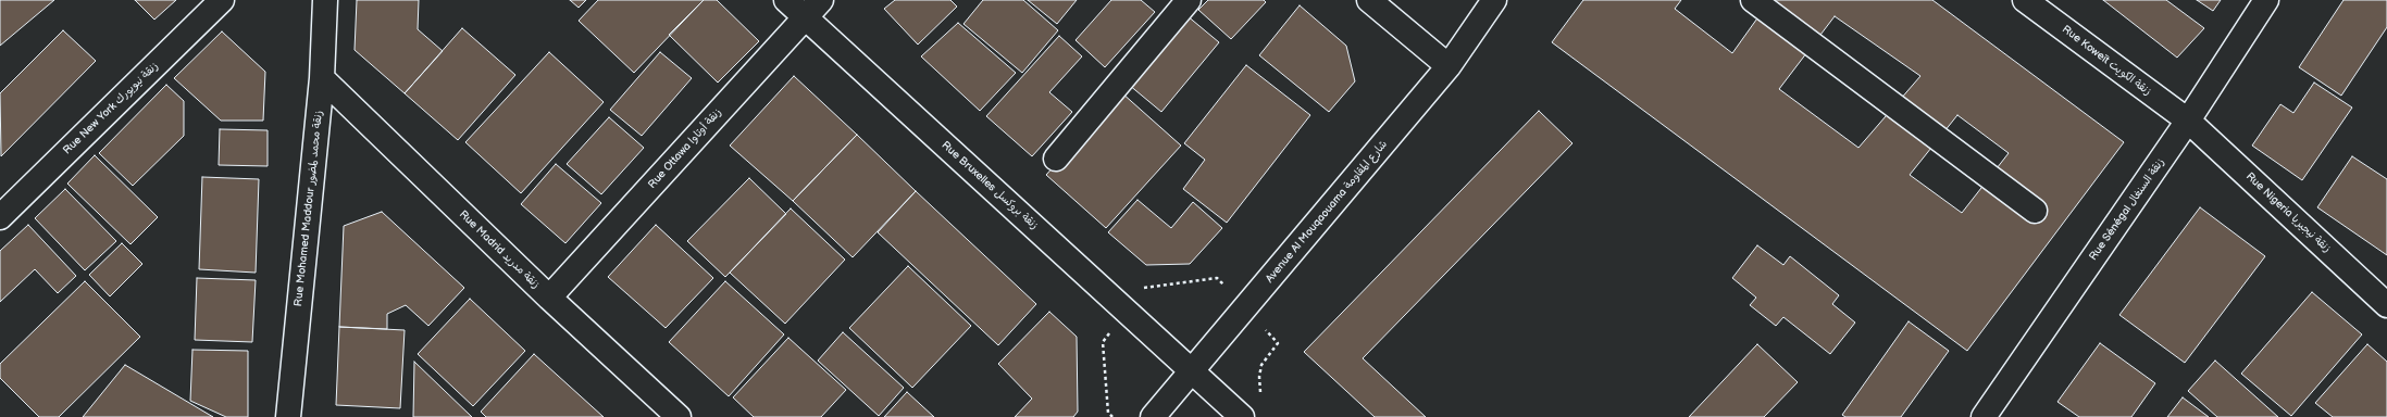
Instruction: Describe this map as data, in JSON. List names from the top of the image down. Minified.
{"streets":{"street":["Rue Koweït زنقة الكويت","Rue New York زنقة نيويورك","Rue Ottawa زنقة أوتاوا","Rue Bruxelles زنقة بروكسل","Rue Mohamed Maddour زنقة محمد لمضور","Rue Sénégal زنقة السنغال","Avenue Al Mouqaouama شارع المقاومة","Rue Nigeria زنقة نيجيريا","Rue Madrid زنقة مدريد"]},"crossings":[["Rue Koweït زنقة الكويت","Rue Sénégal زنقة السنغال"],["Rue Koweït زنقة الكويت","Rue Nigeria زنقة نيجيريا"],["Rue Ottawa زنقة أوتاوا","Rue Bruxelles زنقة بروكسل"],["Rue Ottawa زنقة أوتاوا","Rue Madrid زنقة مدريد"],["Rue Bruxelles زنقة بروكسل","Avenue Al Mouqaouama شارع المقاومة"],["Rue Mohamed Maddour زنقة محمد لمضور","Rue Madrid زنقة مدريد"],["Rue Sénégal زنقة السنغال","Rue Nigeria زنقة نيجيريا"]]}
